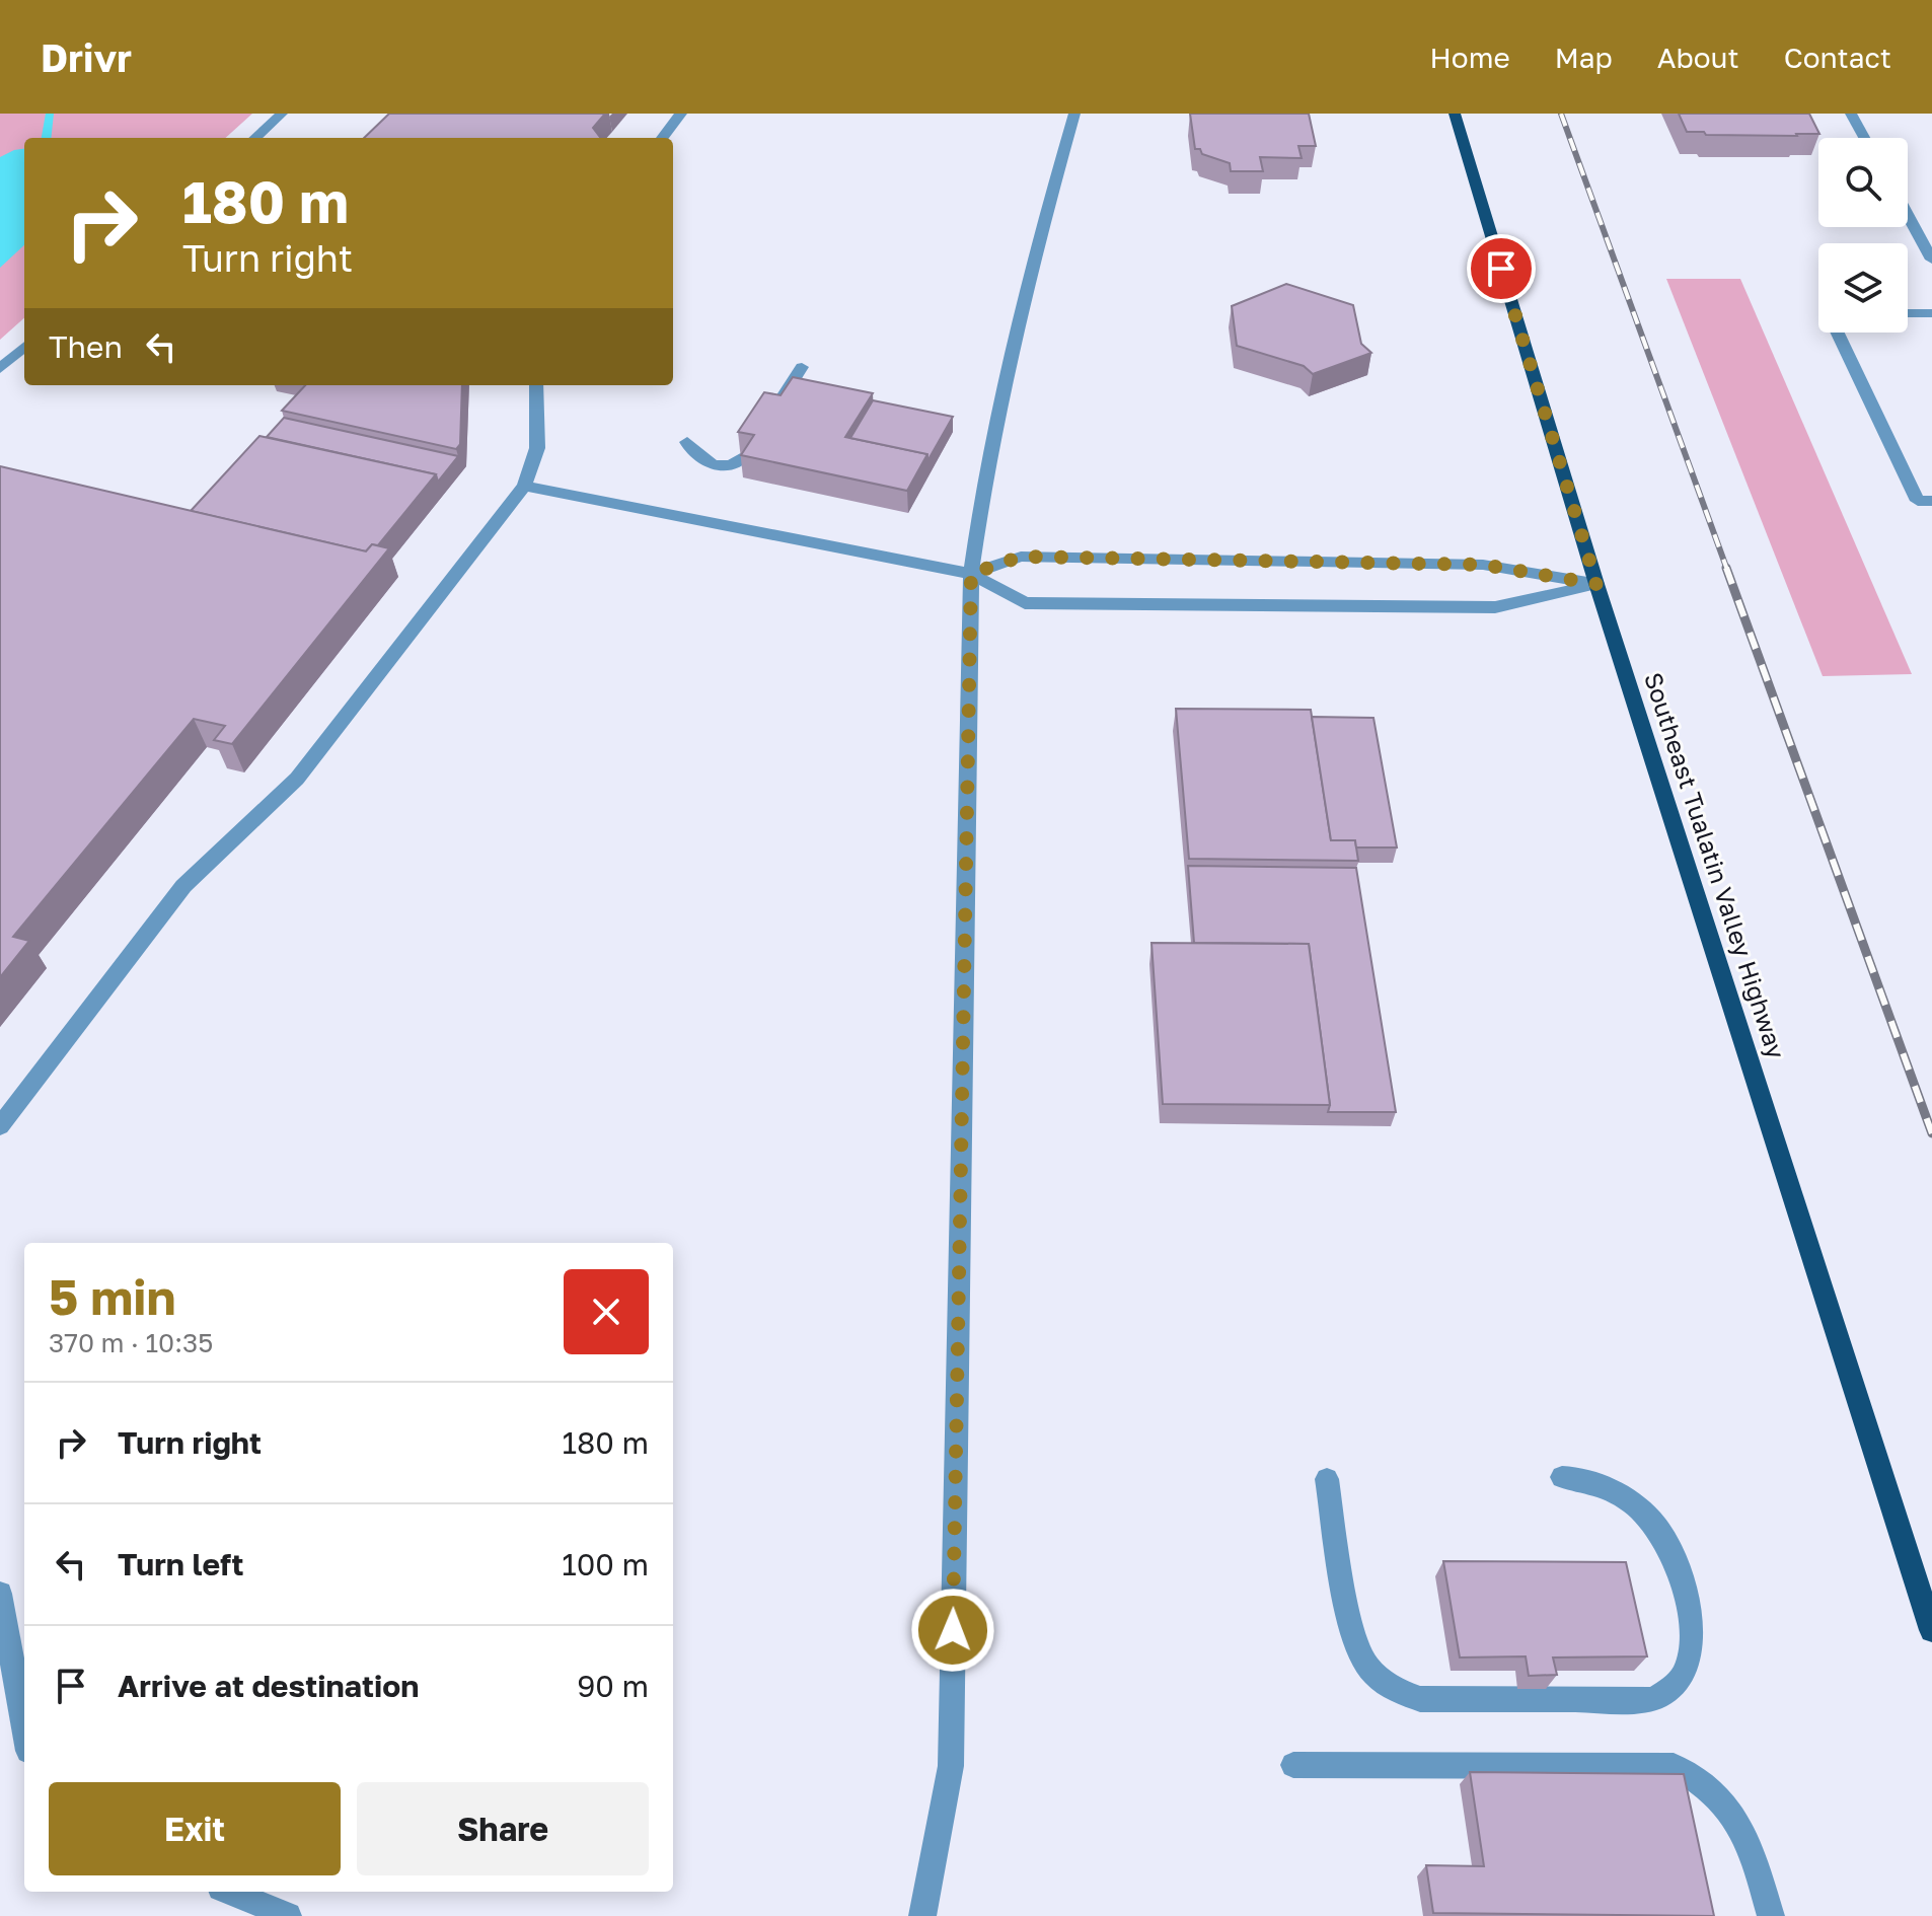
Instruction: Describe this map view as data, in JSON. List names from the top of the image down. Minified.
{"streets":{"main road":["Southeast Tualatin Valley Highway"]},"page":{"header":"Drivr","nav":["Home","Map","About","Contact"],"turn":["180 m","Turn right"],"then":"Then","heading":["5 min","370 m · 10:35"],"list":[{"name":"Turn right","value":"180 m"},{"name":"Turn left","value":"100 m"},{"name":"Arrive at destination","value":"90 m"}],"buttons":["Exit","Share"]}}
